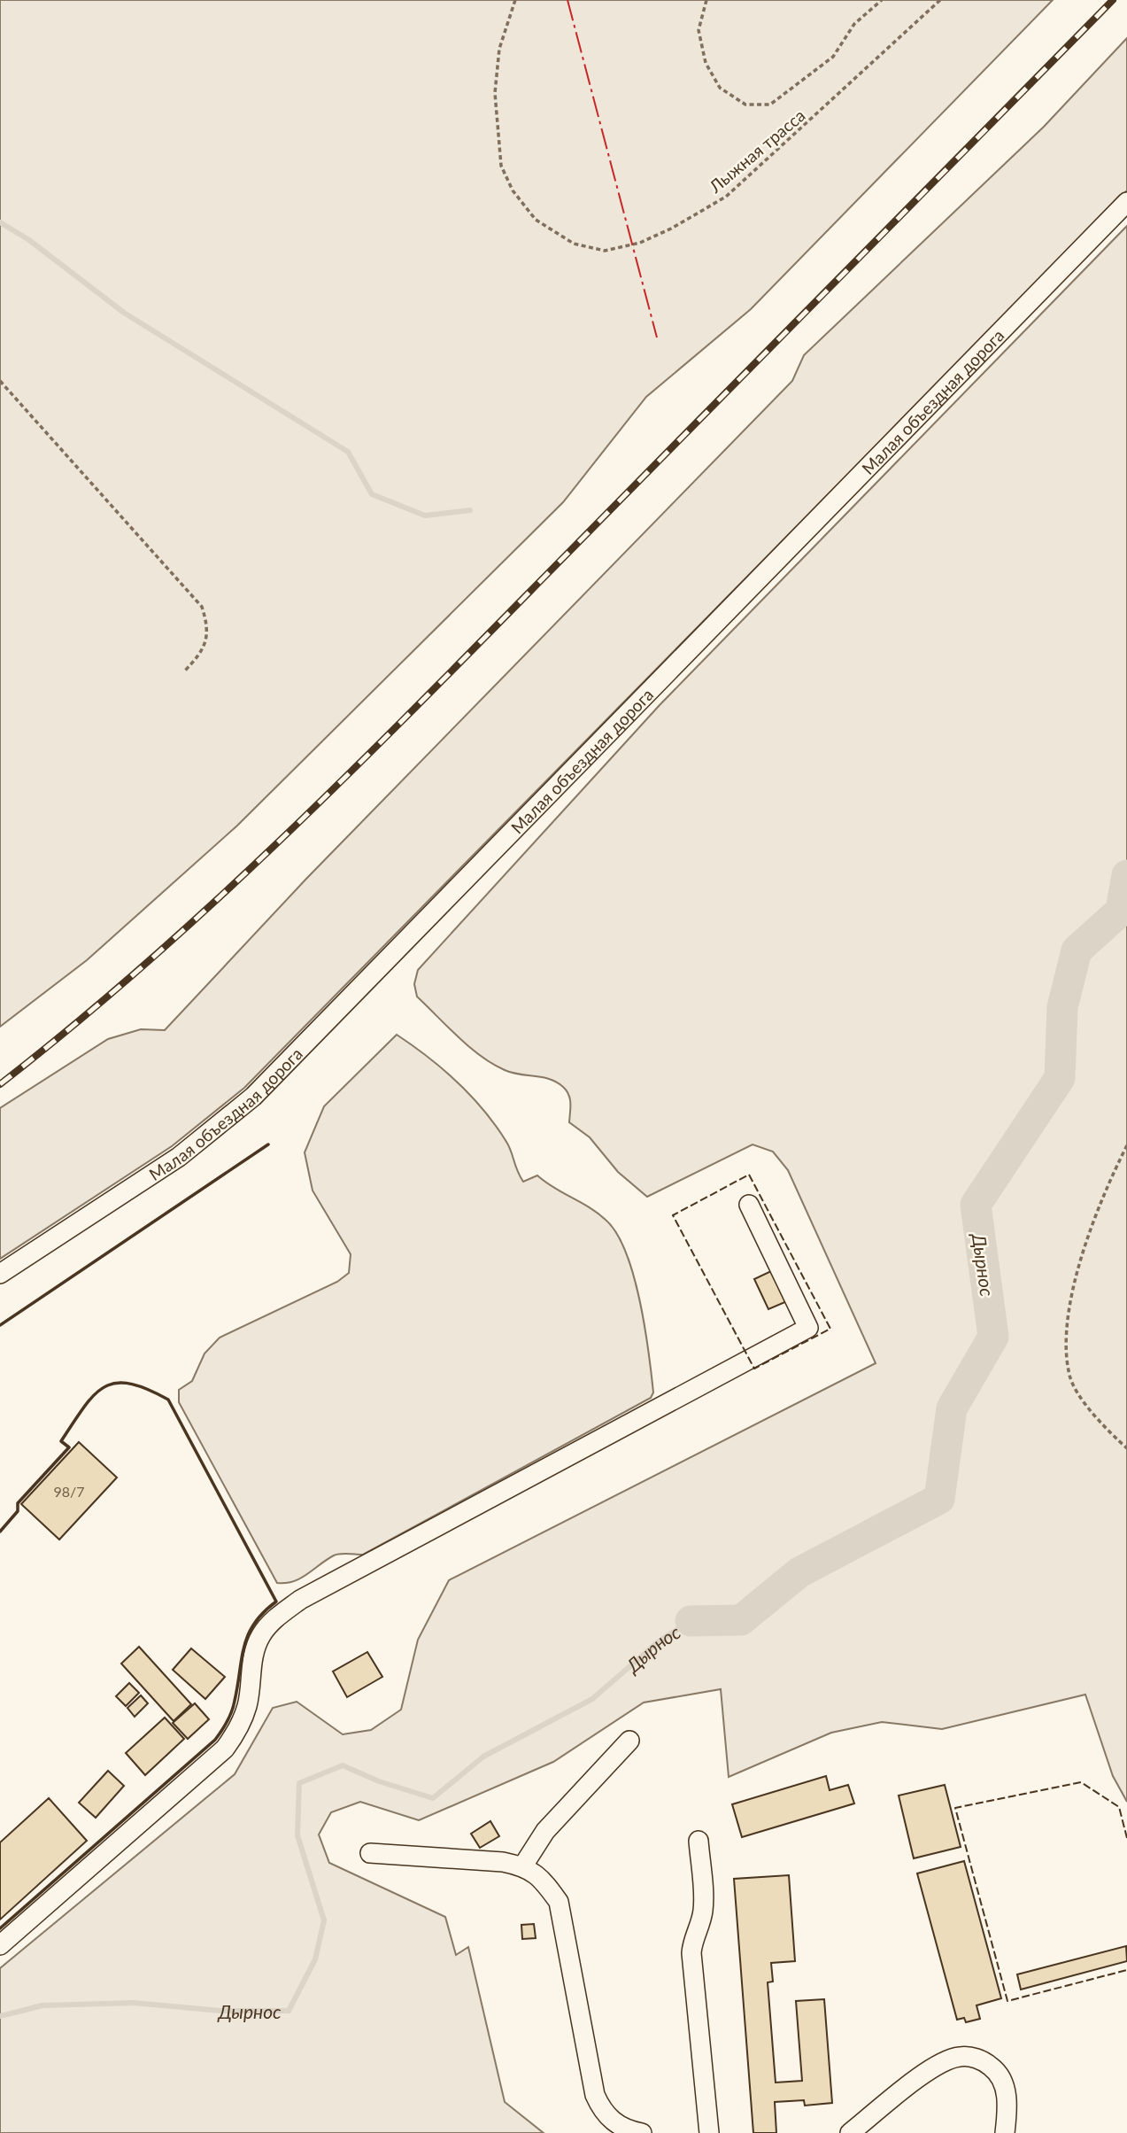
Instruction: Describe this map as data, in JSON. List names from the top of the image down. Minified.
{"streets":{"street":["Малая объездная дорога"],"path":["Лыжная трасса"]},"water":["Дырнос"],"house_numbers":["98/7"]}
